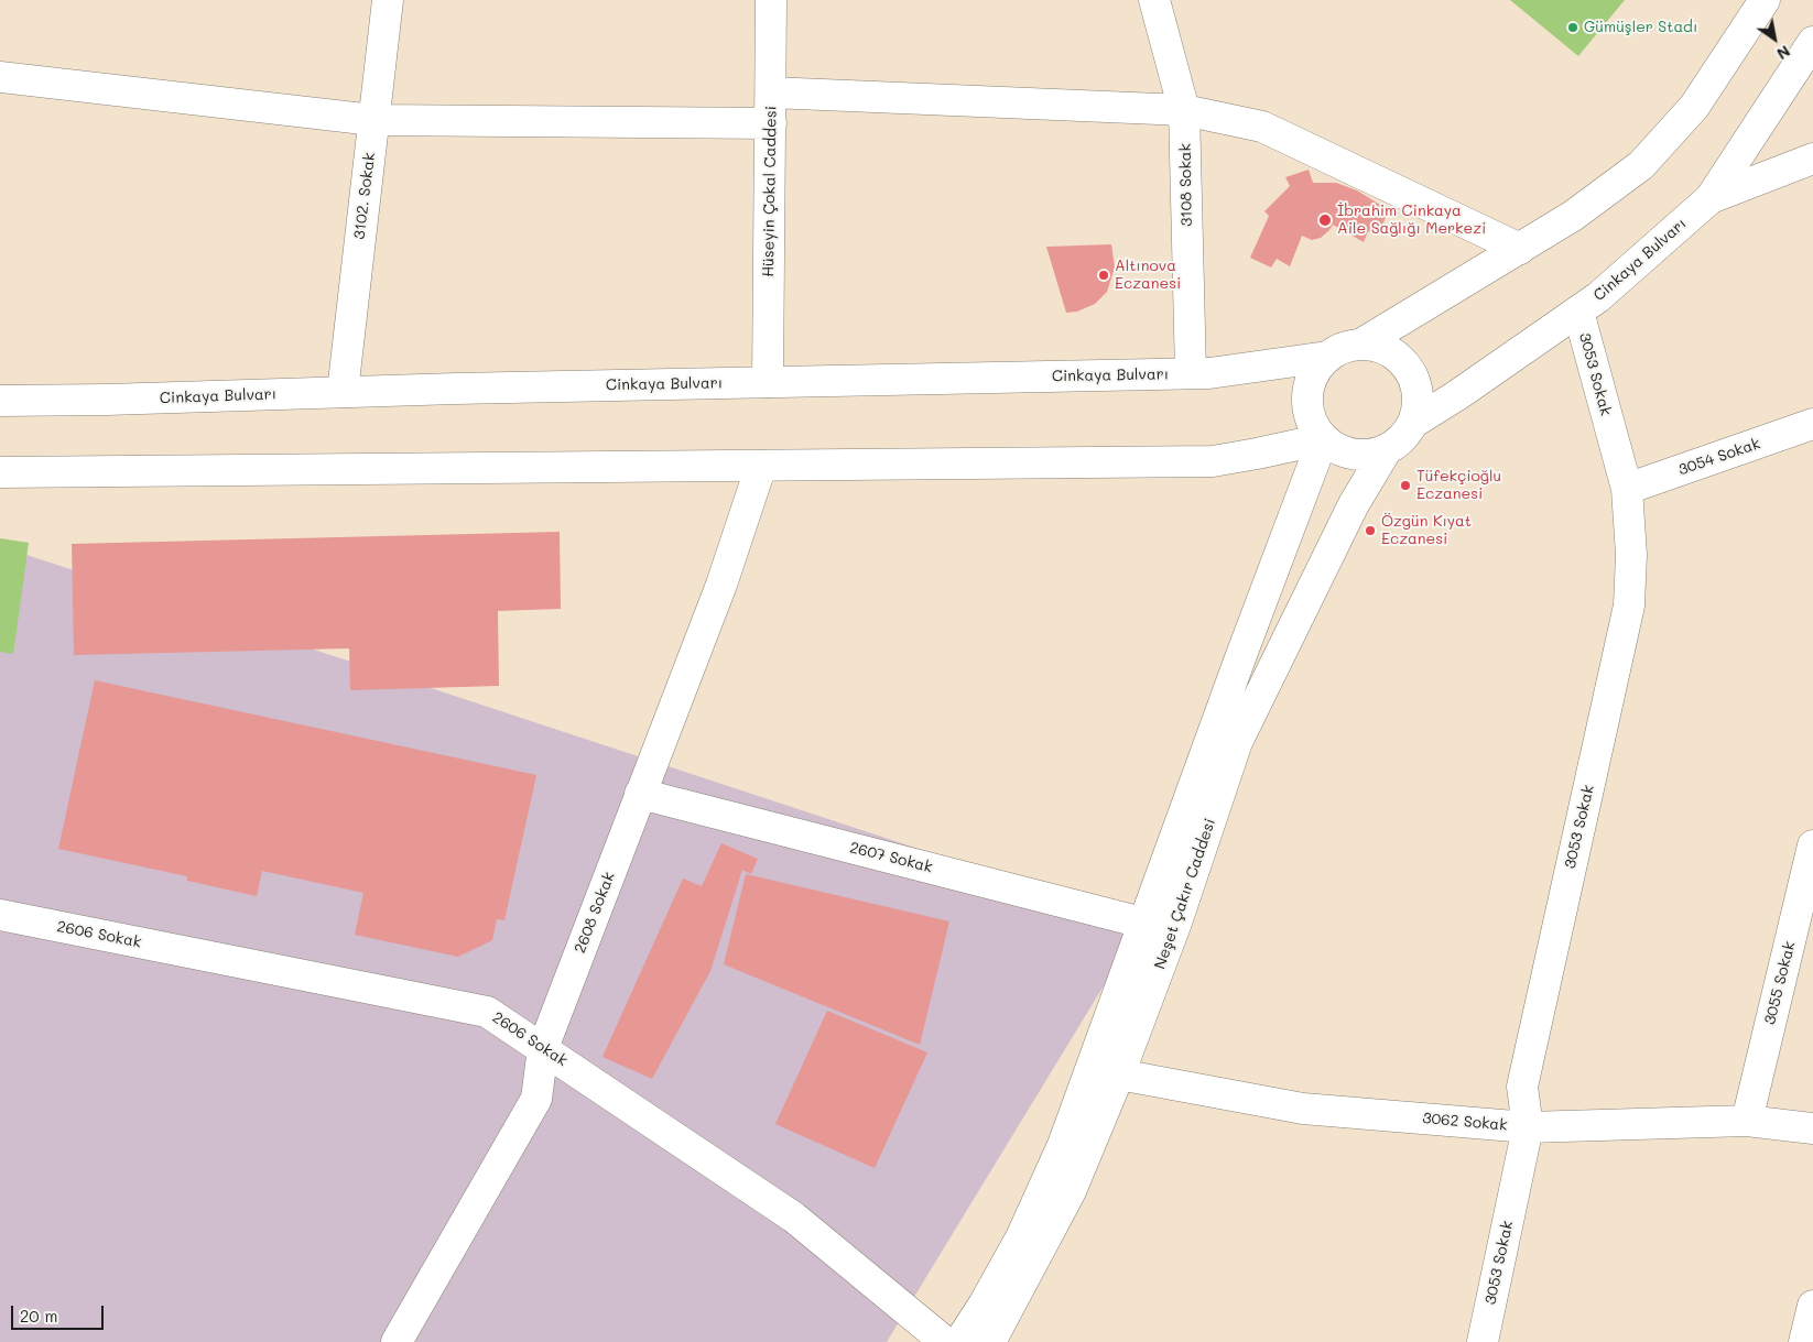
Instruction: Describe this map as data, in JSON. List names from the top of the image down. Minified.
{"streets":{"street":["3108 Sokak","Hüseyin Çokal Caddesi","3102. Sokak","Cinkaya Bulvarı","3053 Sokak","3054 Sokak","2607 Sokak","Neşet Çakır Caddesi","2608 Sokak","2606 Sokak","3055 Sokak","3062 Sokak"]},"crossings":[["3108 Sokak","Cinkaya Bulvarı"],["Hüseyin Çokal Caddesi","Cinkaya Bulvarı"],["3102. Sokak","Cinkaya Bulvarı"],["Cinkaya Bulvarı","3053 Sokak"],["Cinkaya Bulvarı","Neşet Çakır Caddesi"],["3053 Sokak","3054 Sokak"],["3053 Sokak","3062 Sokak"],["2607 Sokak","Neşet Çakır Caddesi"],["2607 Sokak","2608 Sokak"],["Neşet Çakır Caddesi","3062 Sokak"],["2608 Sokak","2606 Sokak"],["3055 Sokak","3062 Sokak"]],"places":["Gümüşler Stadı","İbrahim Cinkaya Aile Sağlığı Merkezi","Altınova Eczanesi","Tüfekçioğlu Eczanesi","Özgün Kıyat Eczanesi"],"scale_bar":"20 m","north":"bottom right"}
